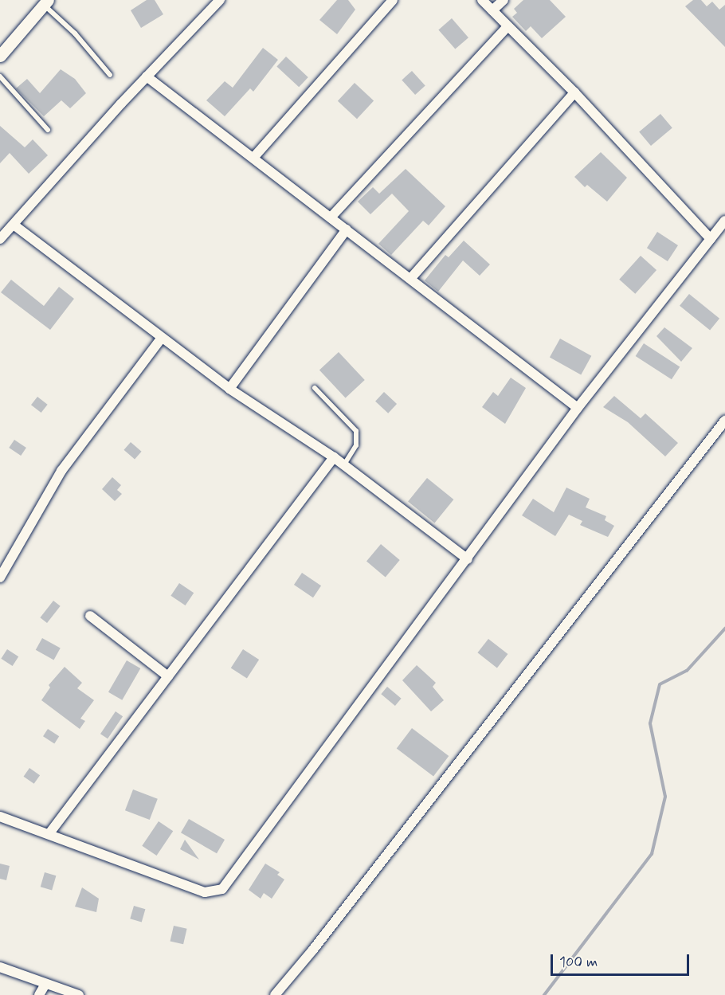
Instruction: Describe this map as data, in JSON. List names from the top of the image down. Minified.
{"scale_bar":"100 m"}
